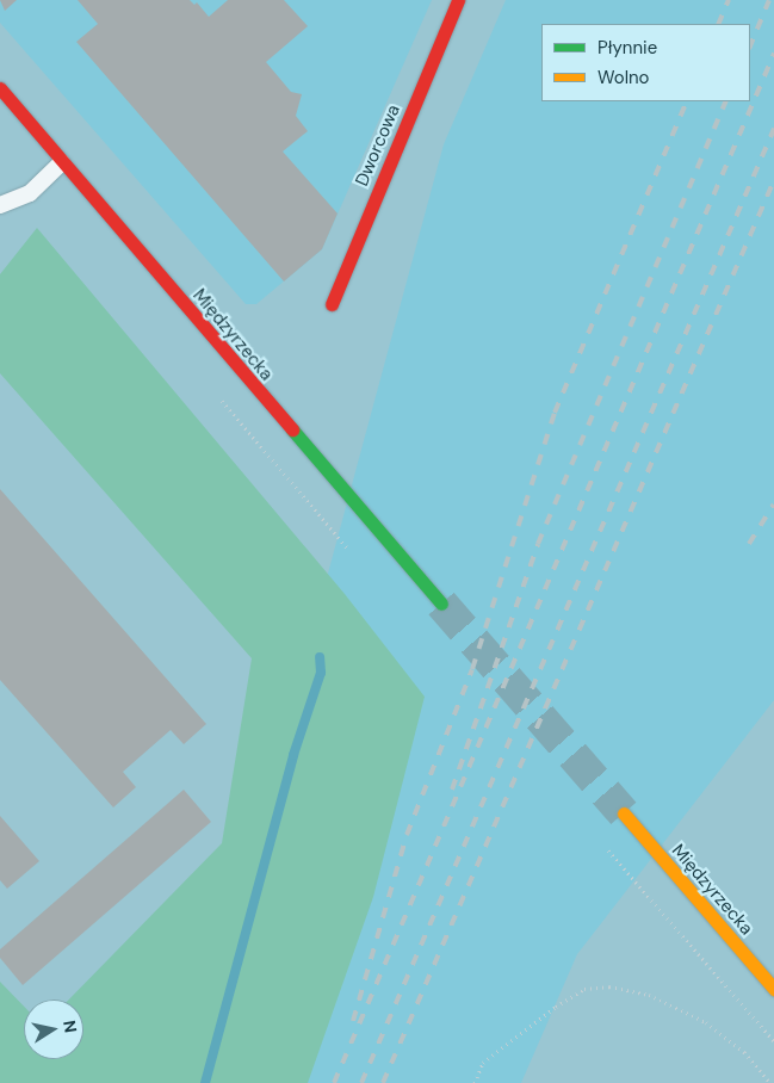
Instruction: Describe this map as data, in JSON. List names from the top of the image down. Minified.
{"streets":{"main road":["Dworcowa","Międzyrzecka"]},"legend":["Płynnie","Wolno"],"north":"right"}
